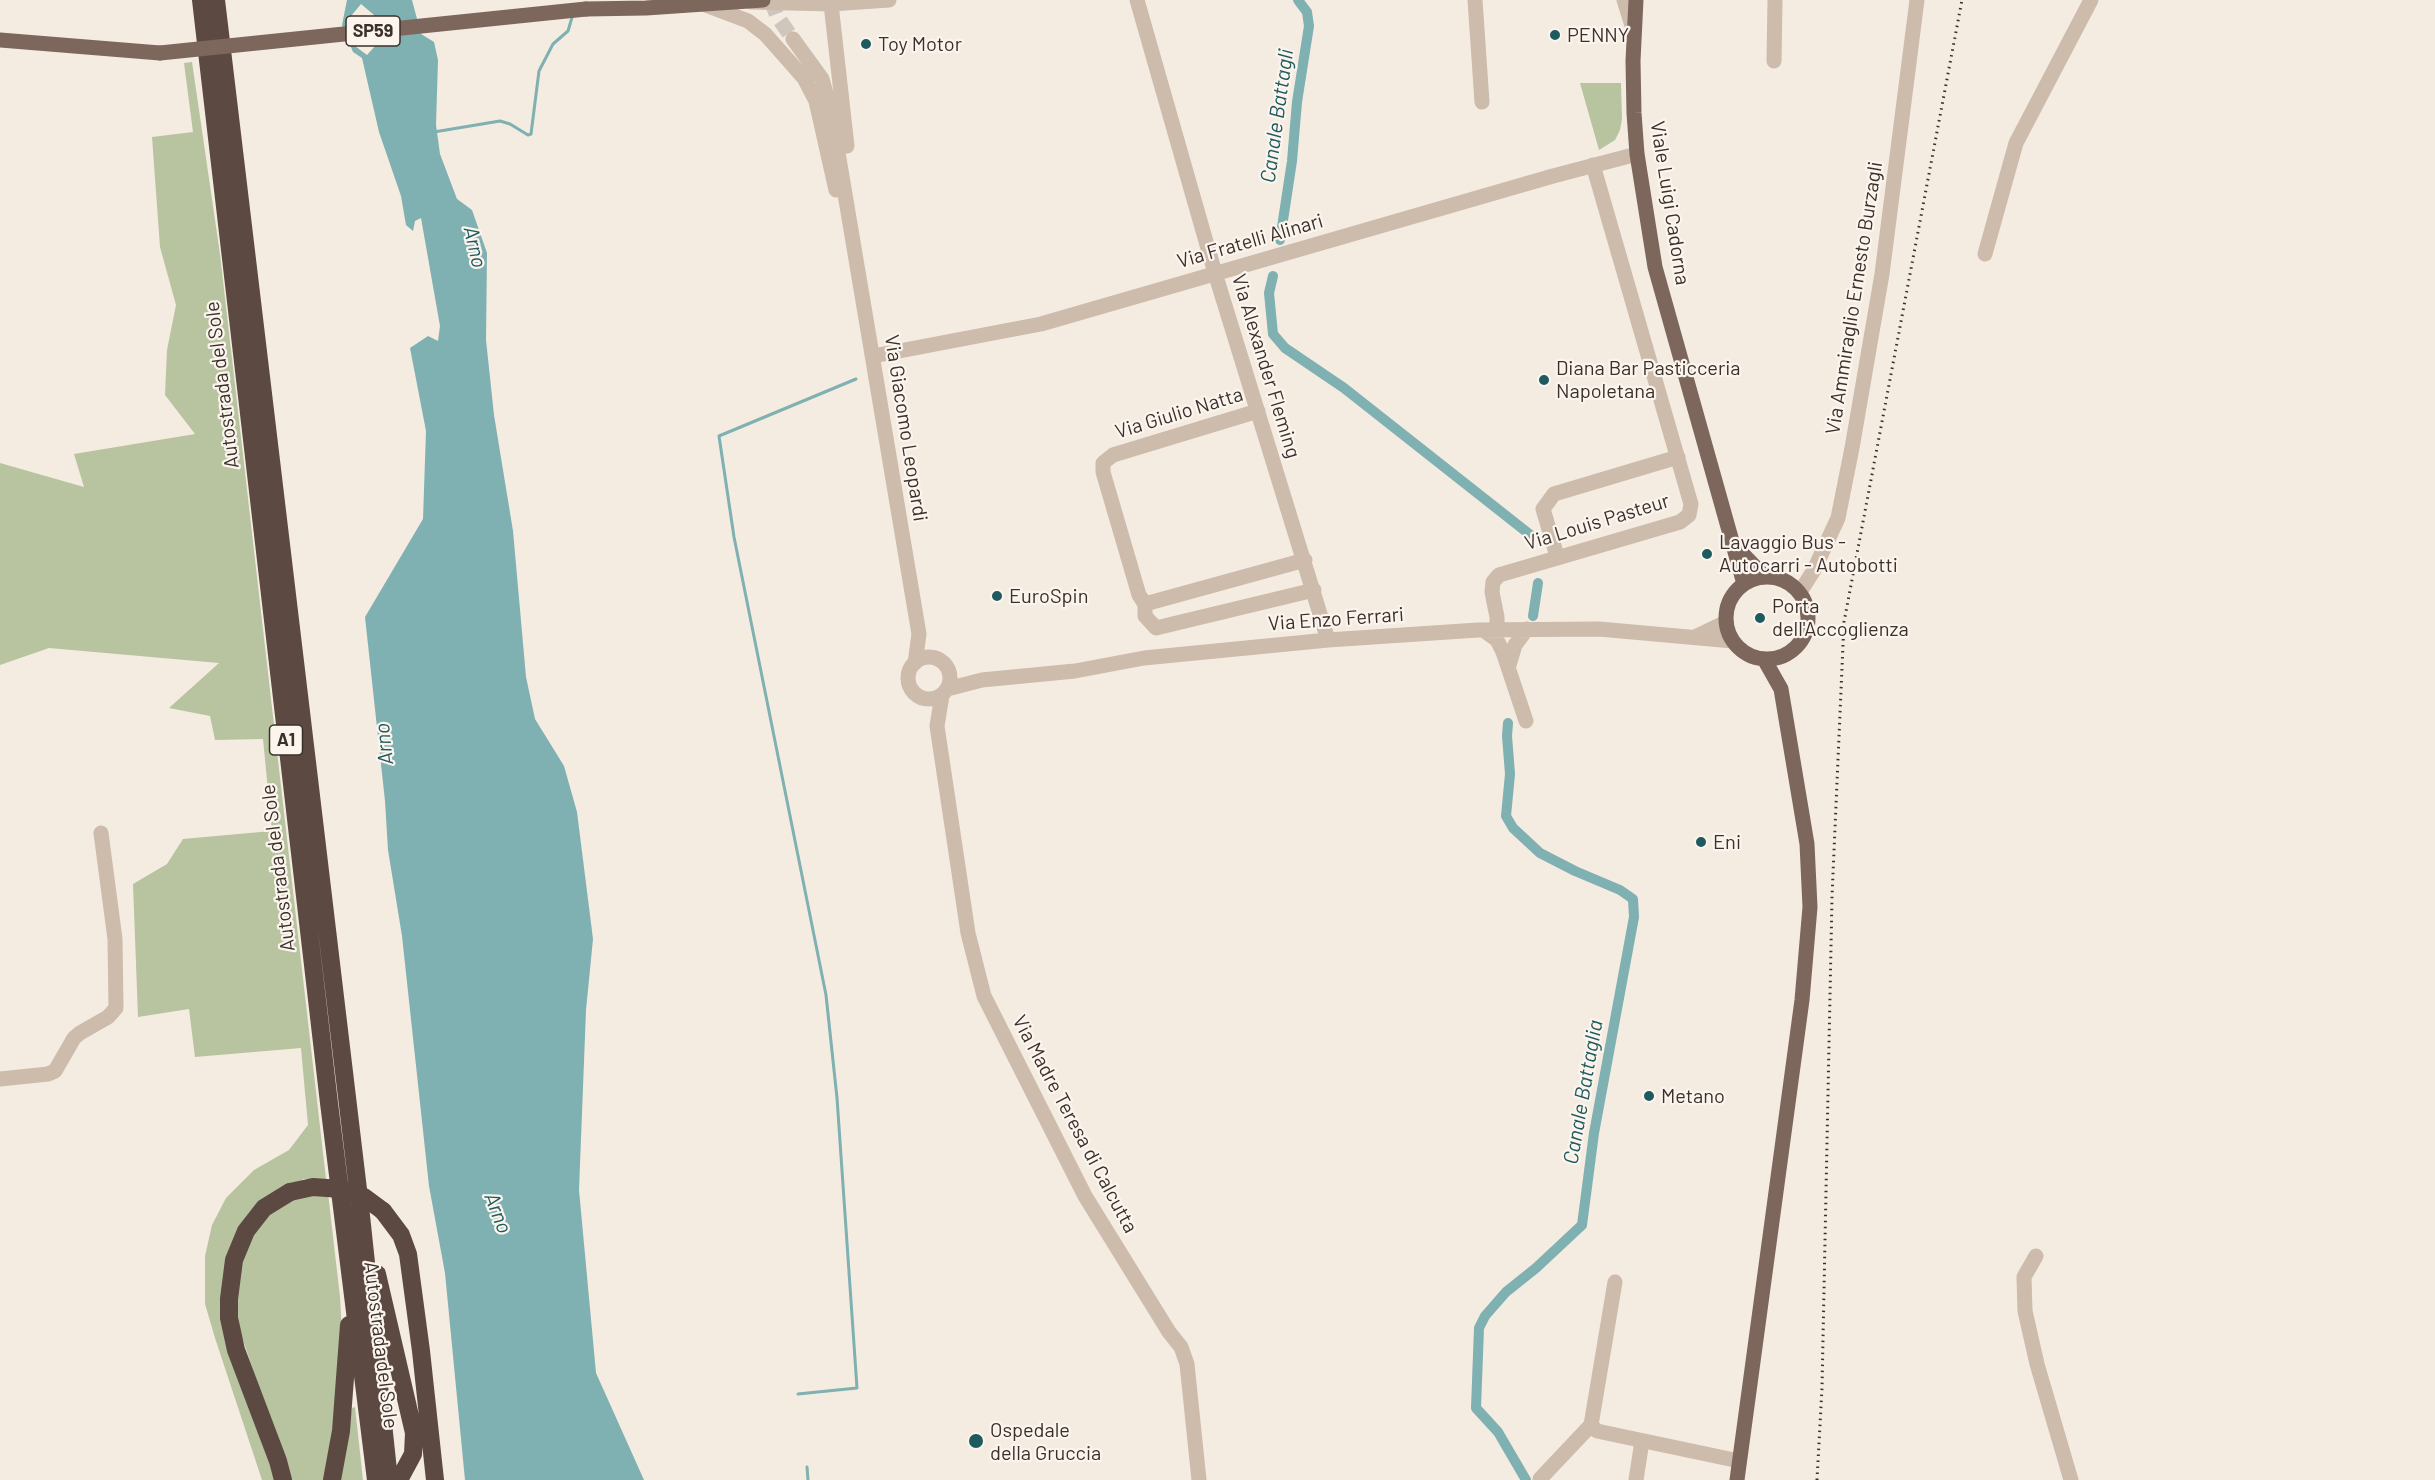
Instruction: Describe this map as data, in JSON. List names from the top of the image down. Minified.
{"streets":{"highway":["Autostrada del Sole","A1"],"main road":["SP59","Viale Luigi Cadorna"],"street":["Via Fratelli Alinari","Via Ammiraglio Ernesto Burzagli","Via Alexander Fleming","Via Giulio Natta","Via Giacomo Leopardi","Via Louis Pasteur","Via Enzo Ferrari","Via Madre Teresa di Calcutta"]},"crossings":[["SP59","Via Giacomo Leopardi"],["Viale Luigi Cadorna","Via Fratelli Alinari"],["Viale Luigi Cadorna","Via Ammiraglio Ernesto Burzagli"],["Viale Luigi Cadorna","Via Enzo Ferrari"],["Via Fratelli Alinari","Via Alexander Fleming"],["Via Fratelli Alinari","Via Giacomo Leopardi"],["Via Fratelli Alinari","Via Louis Pasteur"],["Via Ammiraglio Ernesto Burzagli","Via Enzo Ferrari"],["Via Alexander Fleming","Via Giulio Natta"],["Via Alexander Fleming","Via Enzo Ferrari"],["Via Giacomo Leopardi","Via Enzo Ferrari"],["Via Giacomo Leopardi","Via Madre Teresa di Calcutta"],["Via Louis Pasteur","Via Enzo Ferrari"]],"water":["Canale Battagli","Arno","Canale Battaglia"],"places":["PENNY","Toy Motor","Diana Bar Pasticceria Napoletana","Lavaggio Bus - Autocarri - Autobotti","EuroSpin","Porta dell'Accoglienza","Eni","Metano","Ospedale della Gruccia"]}
